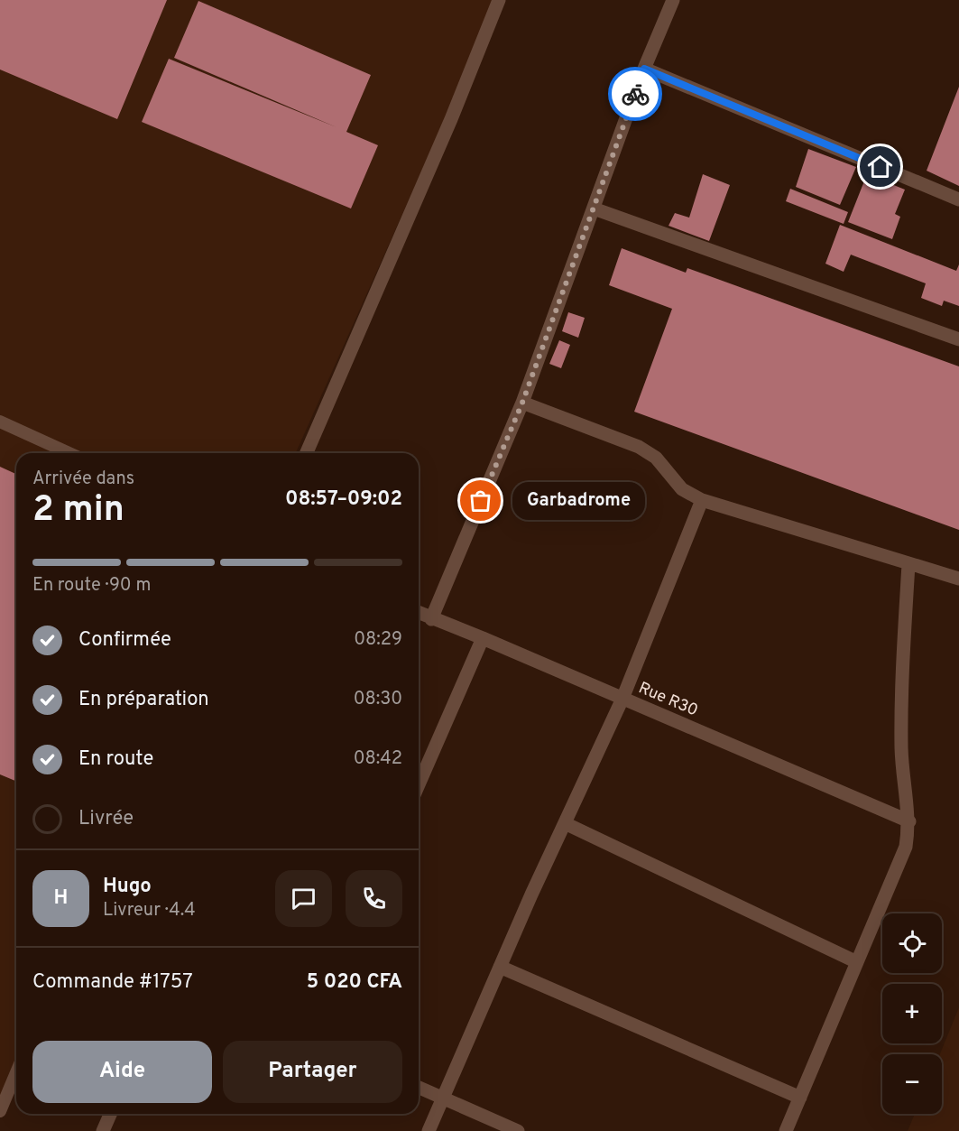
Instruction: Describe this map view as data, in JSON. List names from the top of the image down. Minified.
{"streets":{"street":["Rue R30"]},"places":["Garbadrome"],"page":{"heading":["2 min","Arrivée dans","08:57–09:02"],"panel":["Hugo","Livreur · 4.4","Commande #1757","5 020 CFA"],"bubble":"Garbadrome","bar":"En route · 90 m","list":[["Confirmée","08:29"],["En préparation","08:30"],["En route","08:42"],"Livrée"],"round":"H","map_buttons":["+","−"],"buttons":["Aide","Partager"]}}
